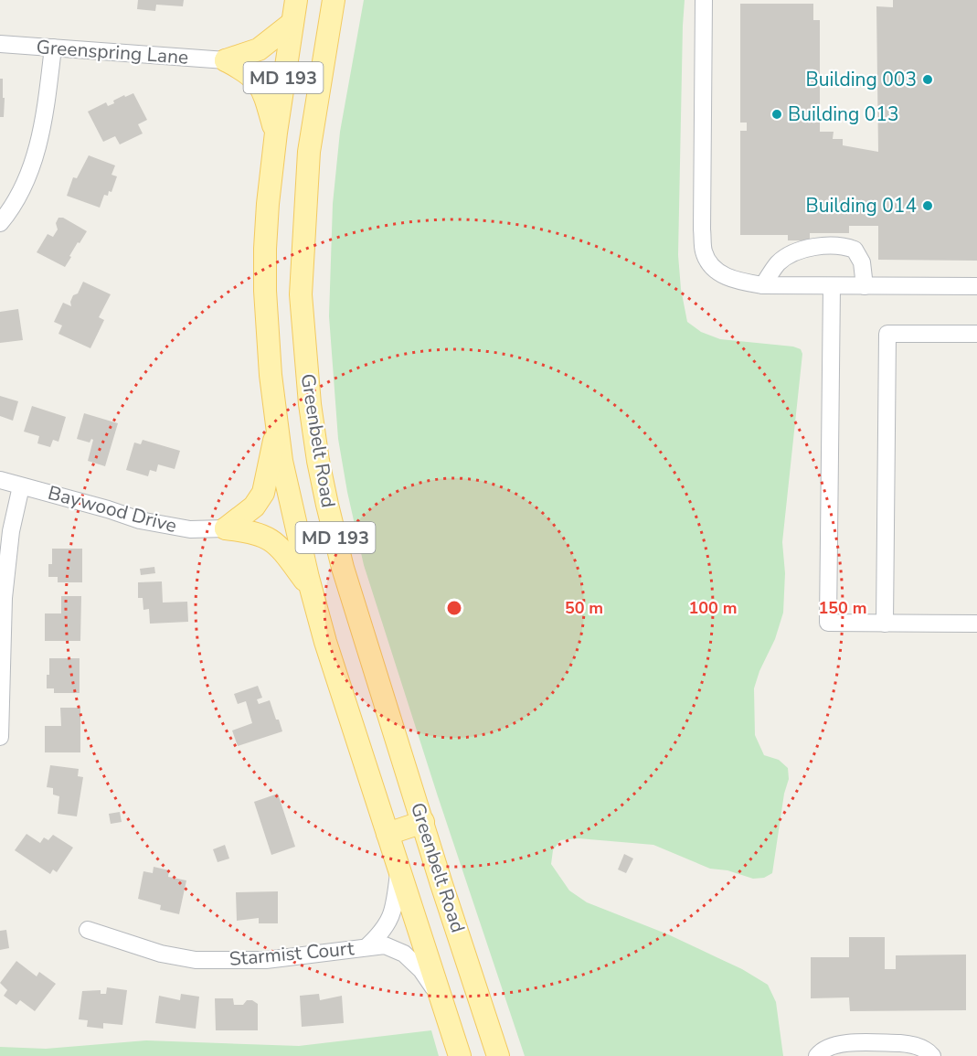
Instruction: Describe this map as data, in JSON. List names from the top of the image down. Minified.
{"streets":{"main road":["MD 193","Greenbelt Road"],"street":["Greenspring Lane","Baywood Drive","Starmist Court"]},"crossings":[["Greenbelt Road","Starmist Court"]],"places":["Building 003","Building 013","Building 014"],"rings":["50 m","100 m","150 m"]}
